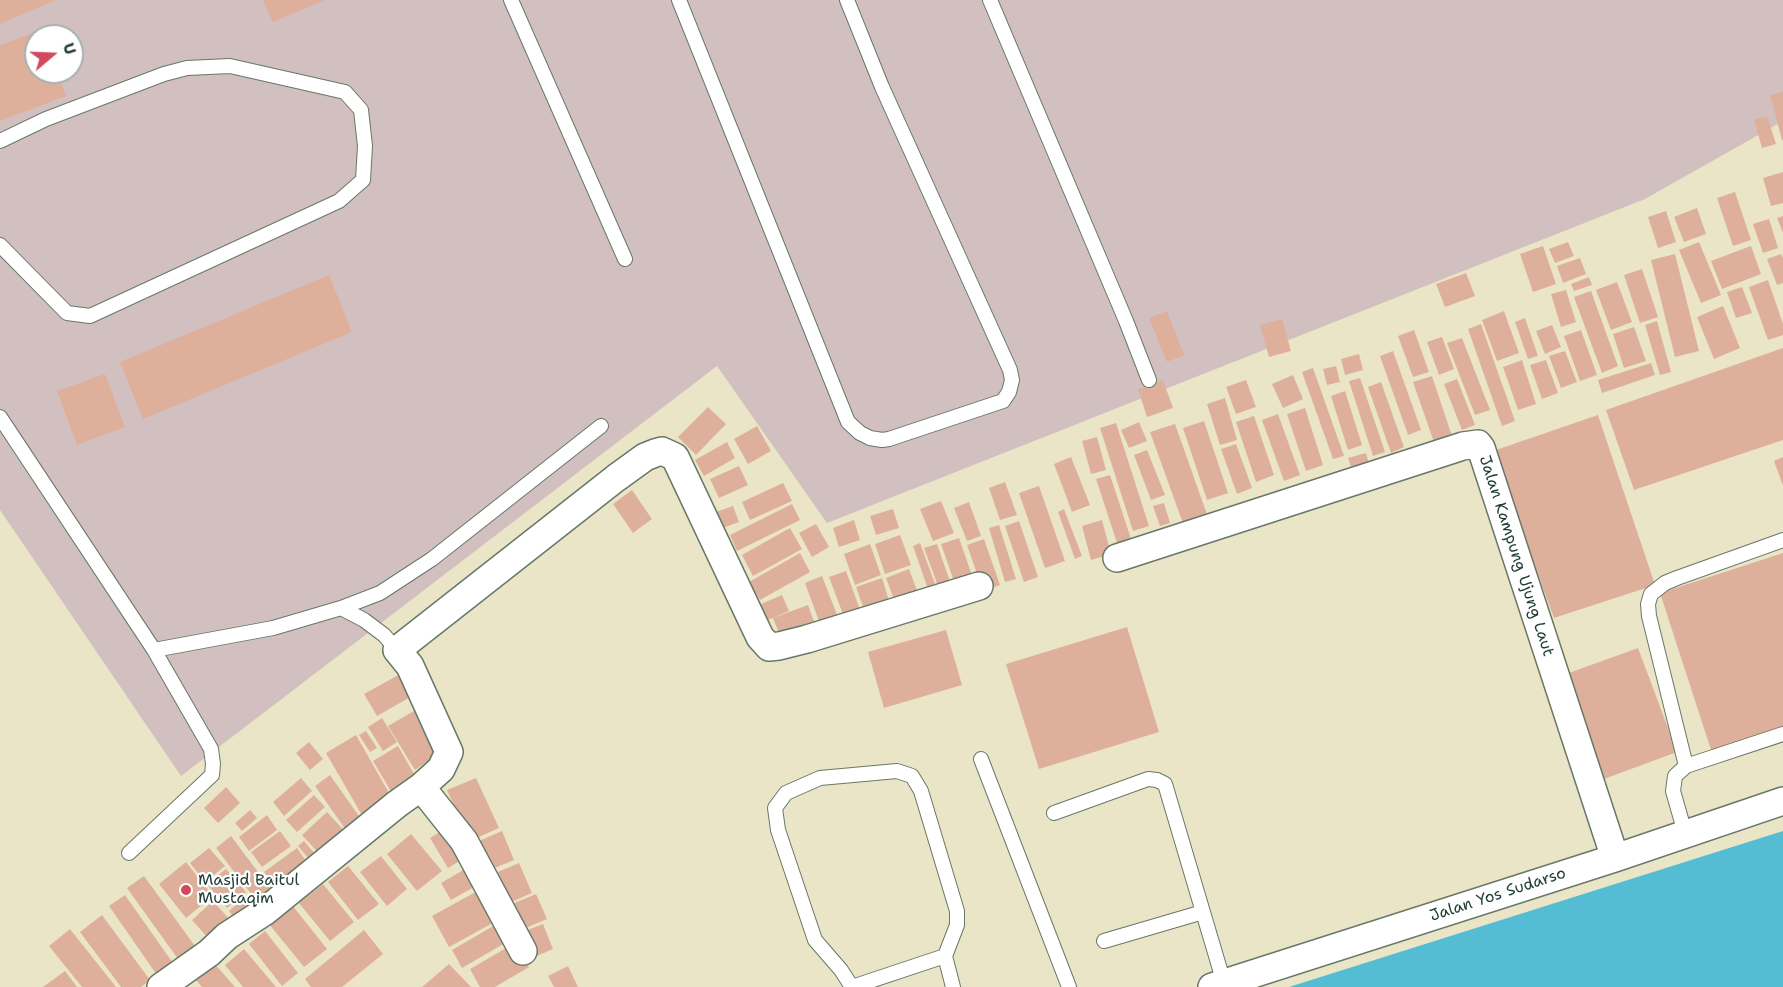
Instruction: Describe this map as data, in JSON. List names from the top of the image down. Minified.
{"streets":{"street":["Jalan Kampung Ujung Laut","Jalan Yos Sudarso"]},"crossings":[["Jalan Kampung Ujung Laut","Jalan Yos Sudarso"]],"places":["Masjid Baitul Mustaqim"],"north":"right"}
